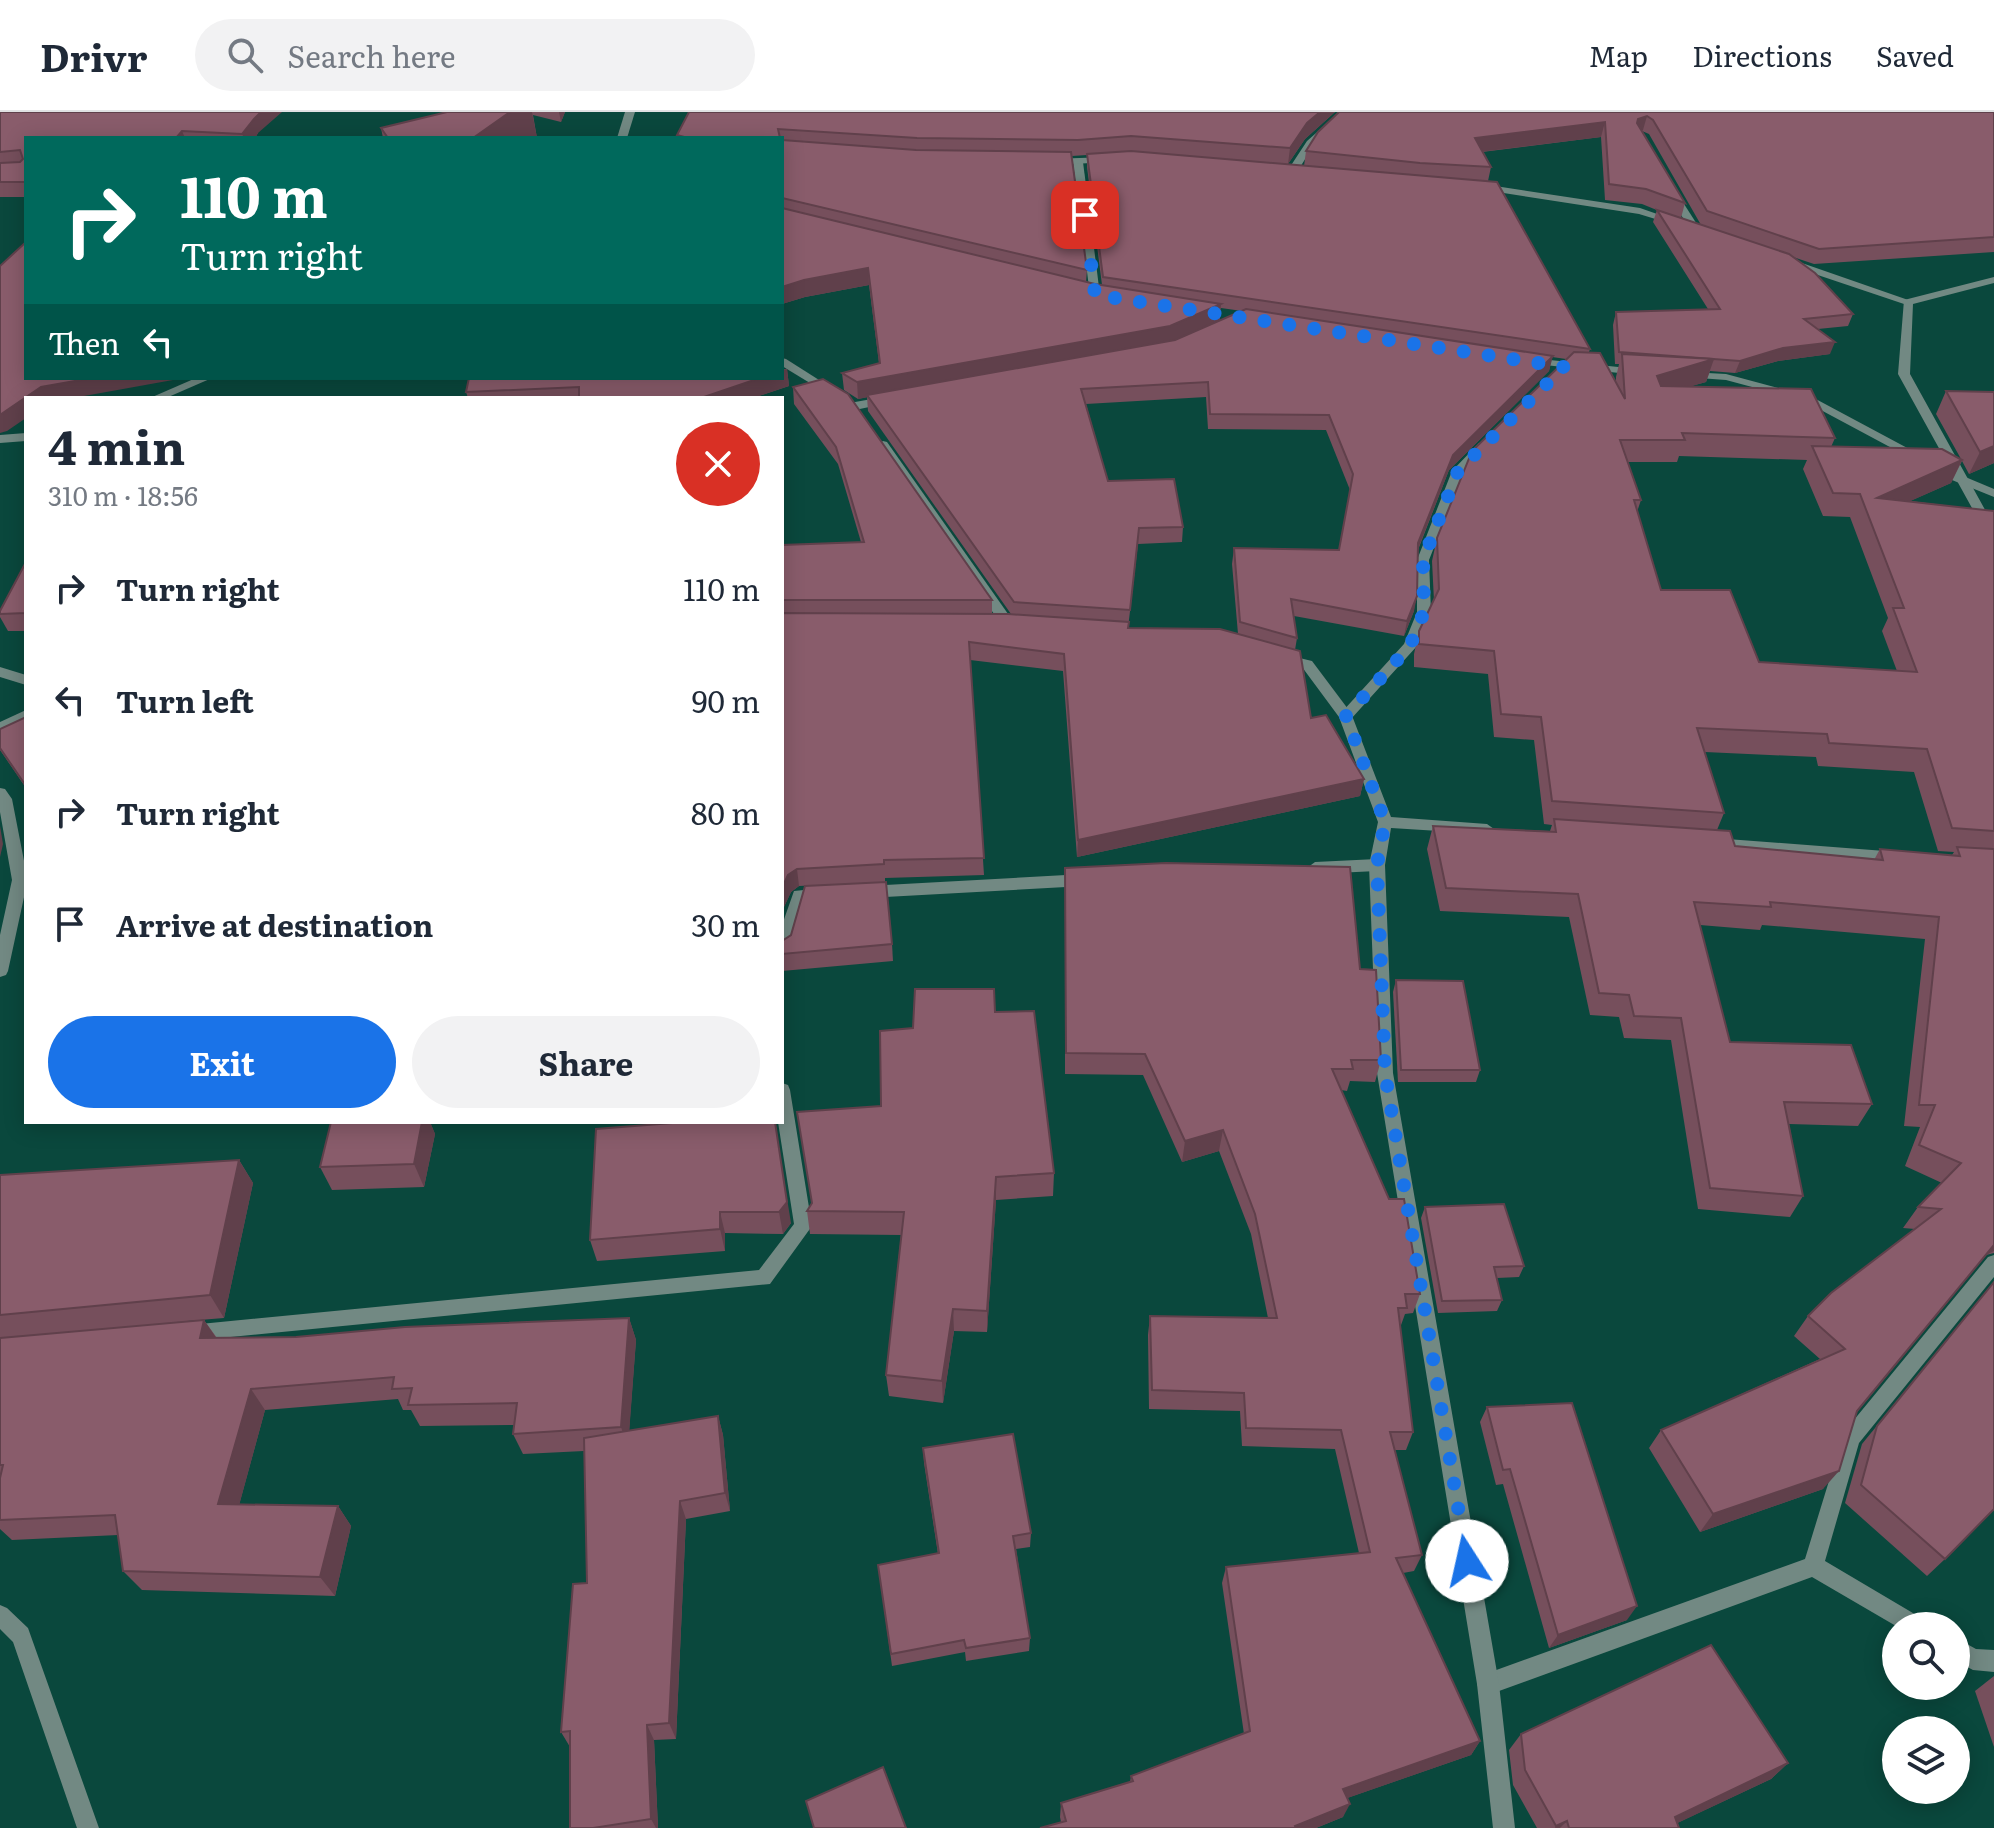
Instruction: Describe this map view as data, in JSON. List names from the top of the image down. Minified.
{"page":{"header":"Drivr","search":"Search here","nav":["Map","Directions","Saved"],"turn":["110 m","Turn right"],"then":"Then","heading":["4 min","310 m · 18:56"],"list":[{"name":"Turn right","value":"110 m"},{"name":"Turn left","value":"90 m"},{"name":"Turn right","value":"80 m"},{"name":"Arrive at destination","value":"30 m"}],"buttons":["Exit","Share"]}}
